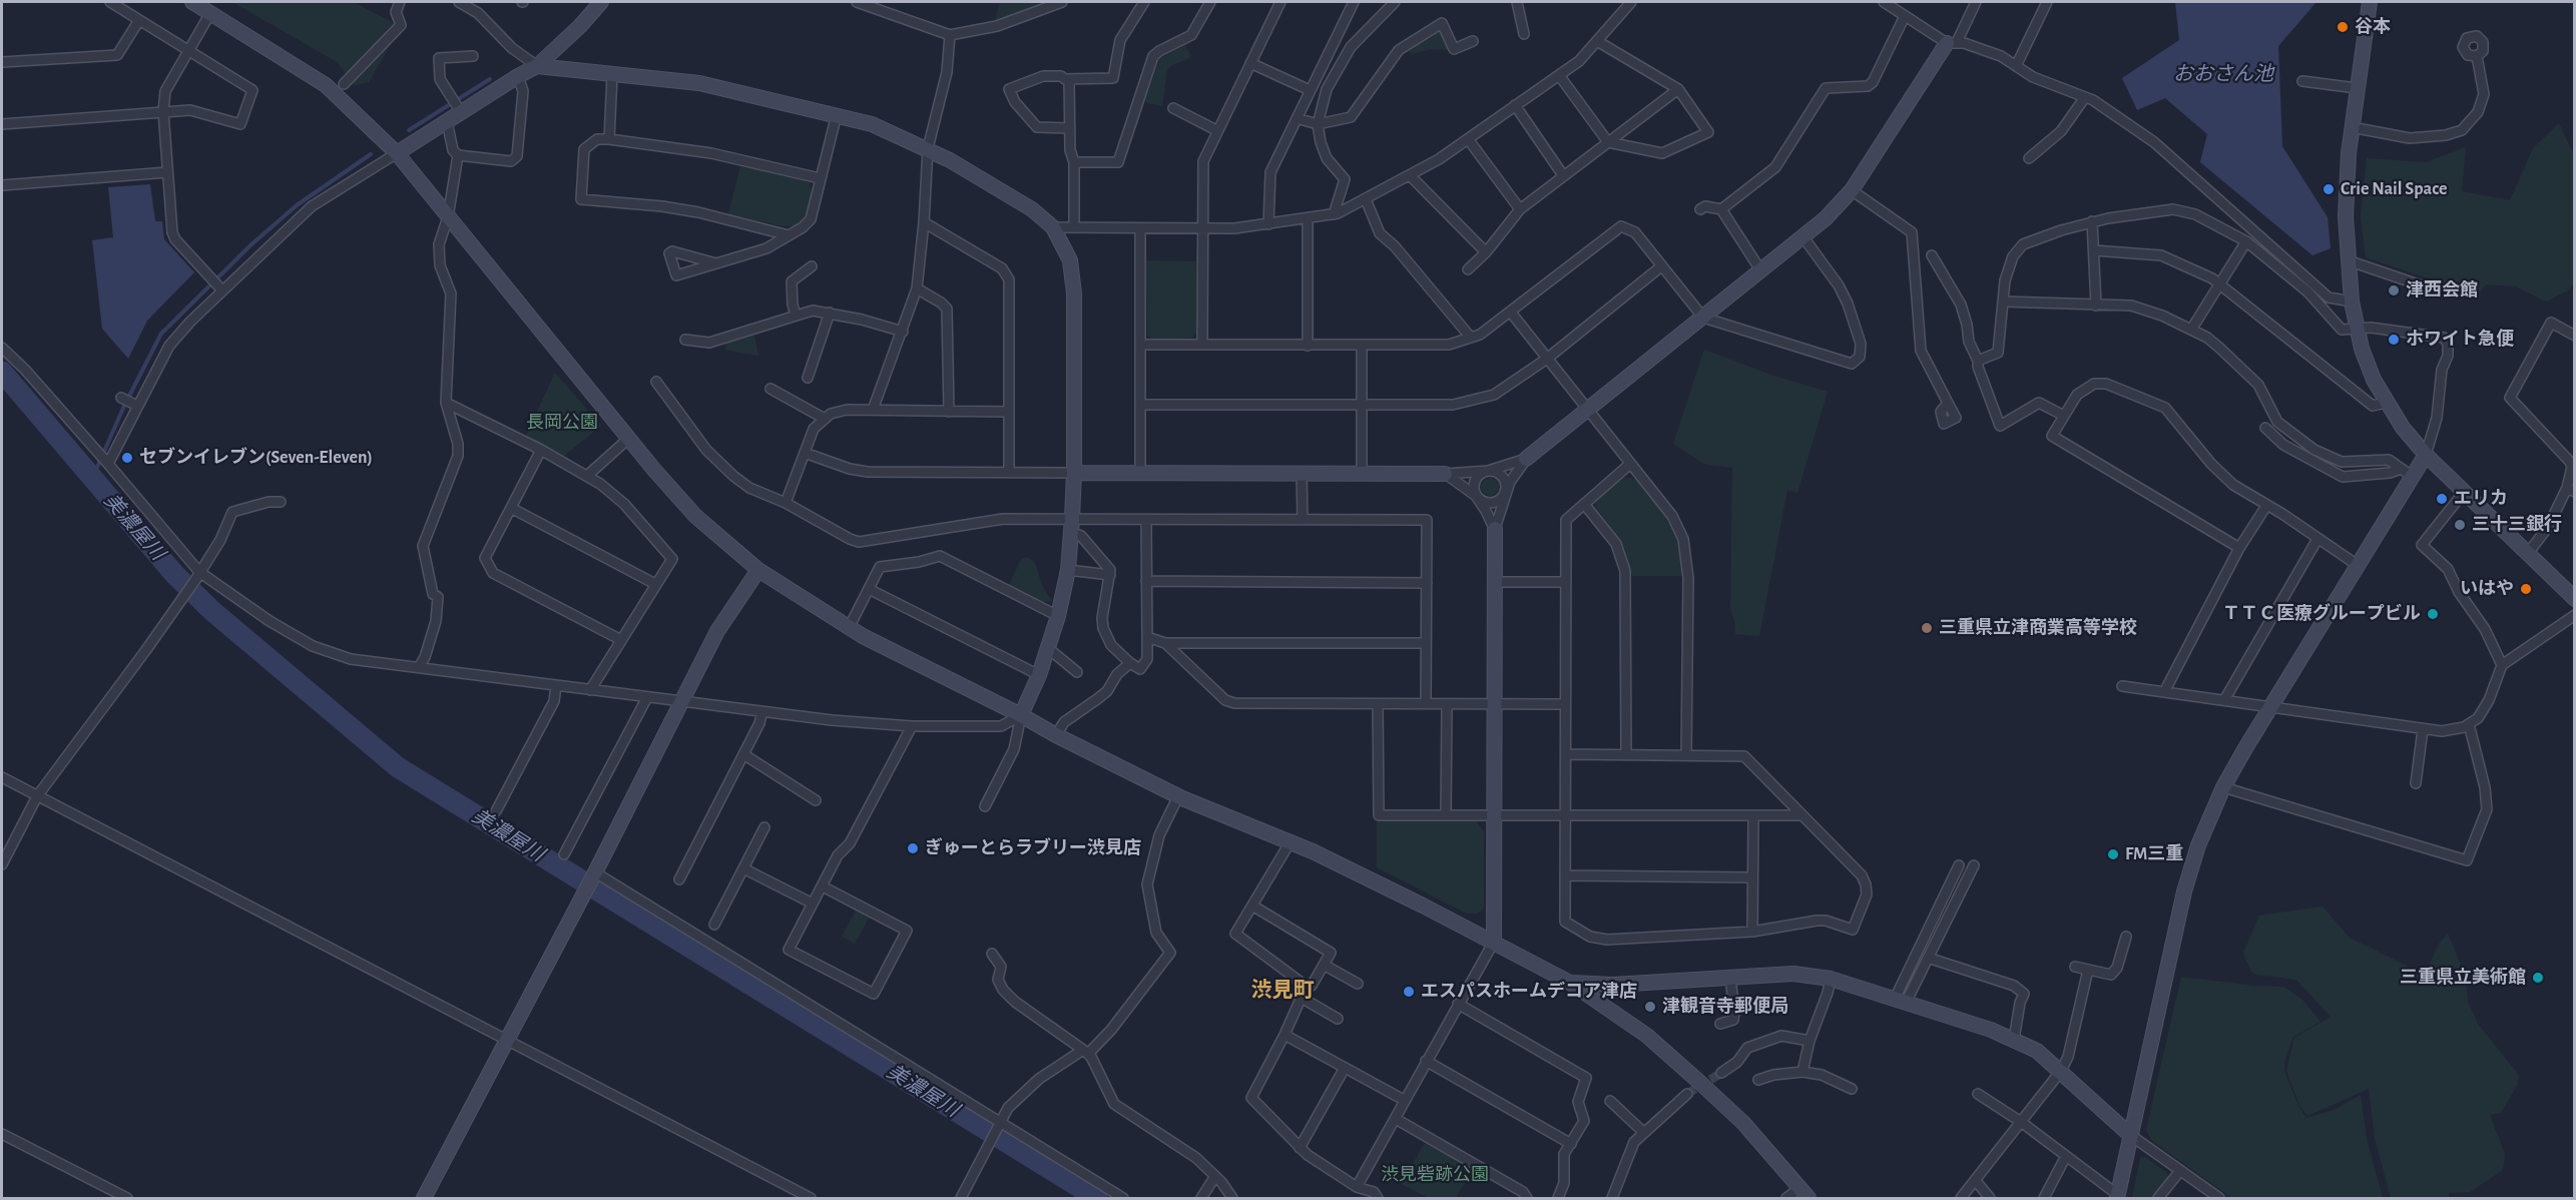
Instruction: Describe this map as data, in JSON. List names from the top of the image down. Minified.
{"districts":["渋見町"],"water":["おおさん池","美濃屋川"],"parks":["長岡公園","渋見砦跡公園"],"places":["谷本","Crie Nail Space","津西会館","ホワイト急便","セブンイレブン(Seven-Eleven)","エリカ","三十三銀行","いはや","ＴＴＣ医療グループビル","三重県立津商業高等学校","ぎゅーとらラブリー渋見店","FM三重","三重県立美術館","エスパスホームデコア津店","津観音寺郵便局"]}
